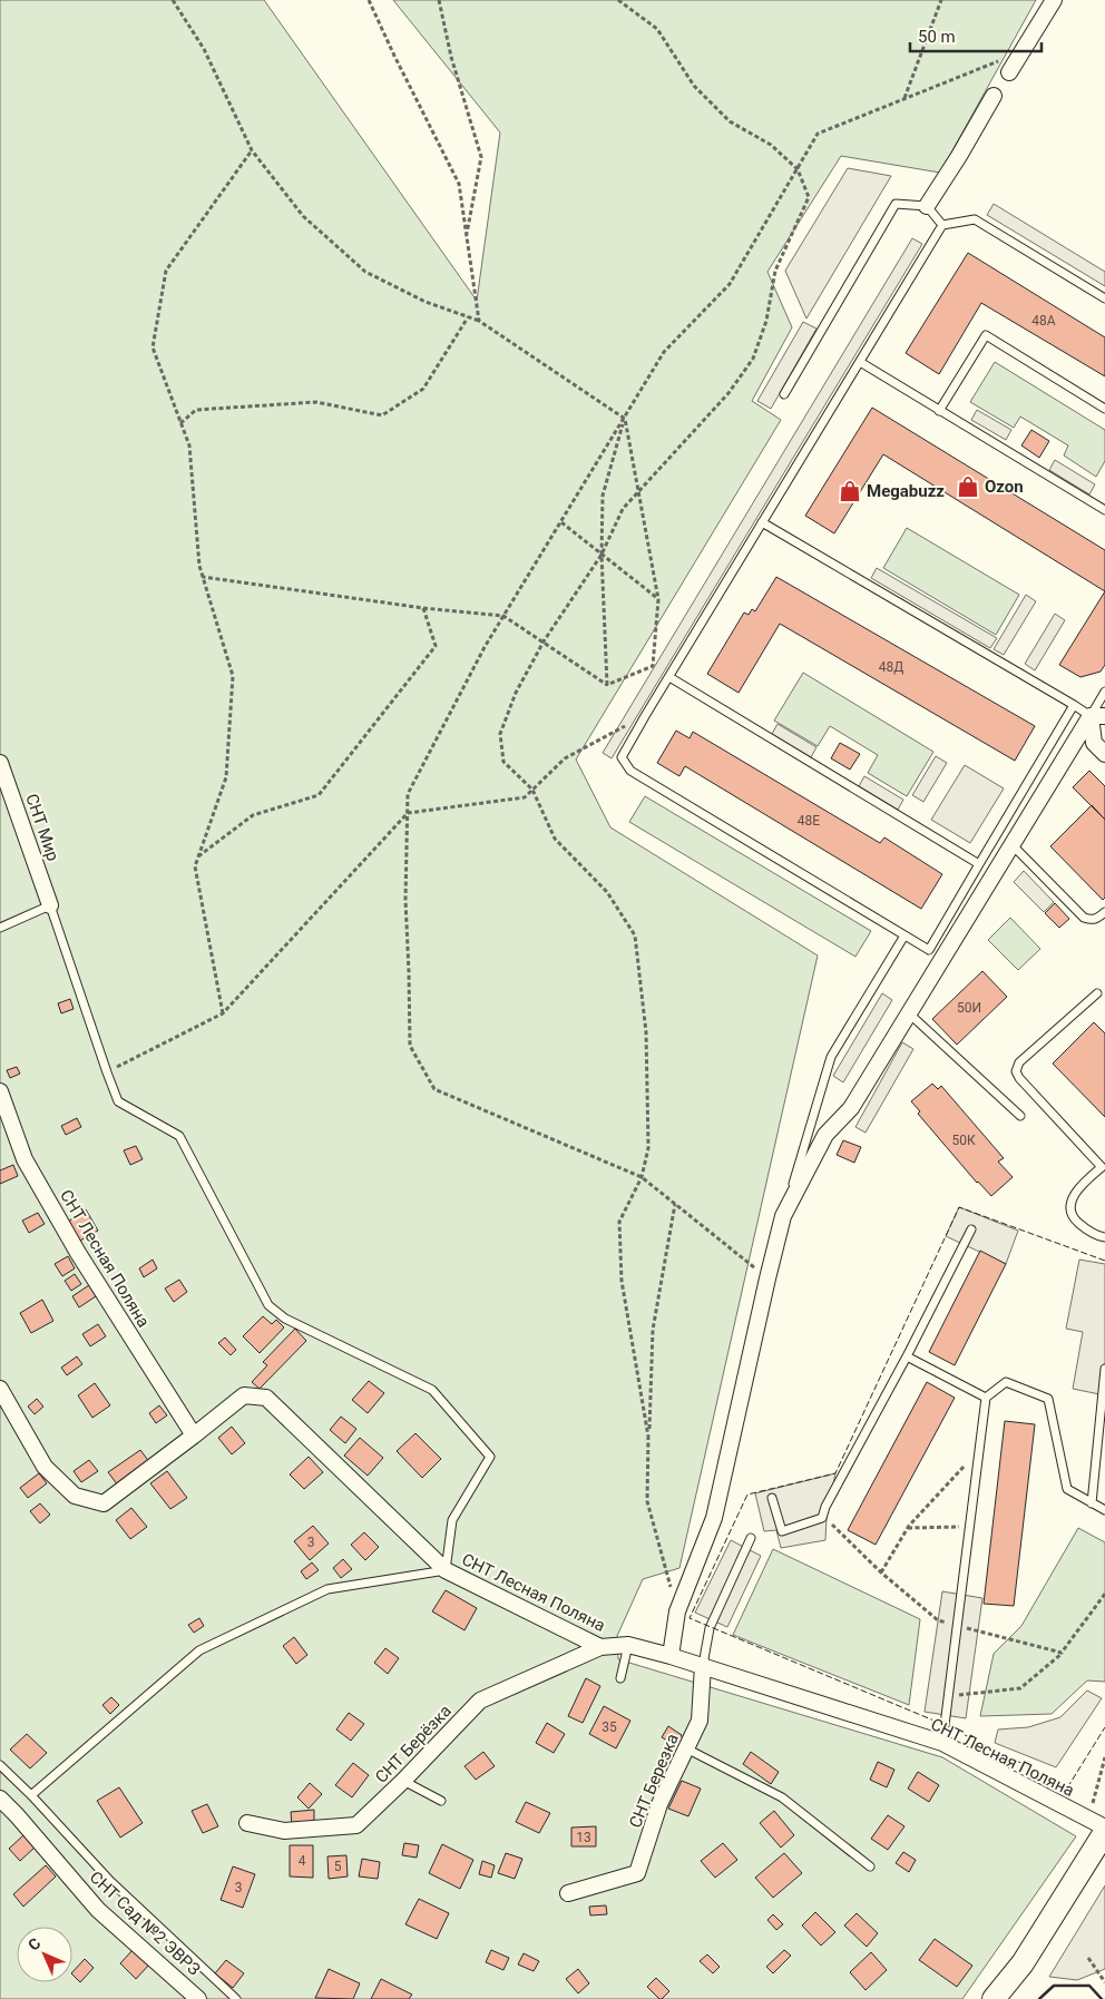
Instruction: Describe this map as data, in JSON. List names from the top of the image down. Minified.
{"streets":{"street":["СНТ Мир","СНТ Лесная Поляна","СНТ Берёзка","СНТ Березка","СНТ Сад №2 ЭВРЗ"]},"crossings":[["СНТ Лесная Поляна","СНТ Берёзка"],["СНТ Лесная Поляна","СНТ Березка"]],"places":{"shop":["Ozon","Megabuzz"]},"house_numbers":["48А","48Д","48Е","50И","50К","3","35","13","4","5","3"],"scale_bar":"50 m","north":"top left"}
